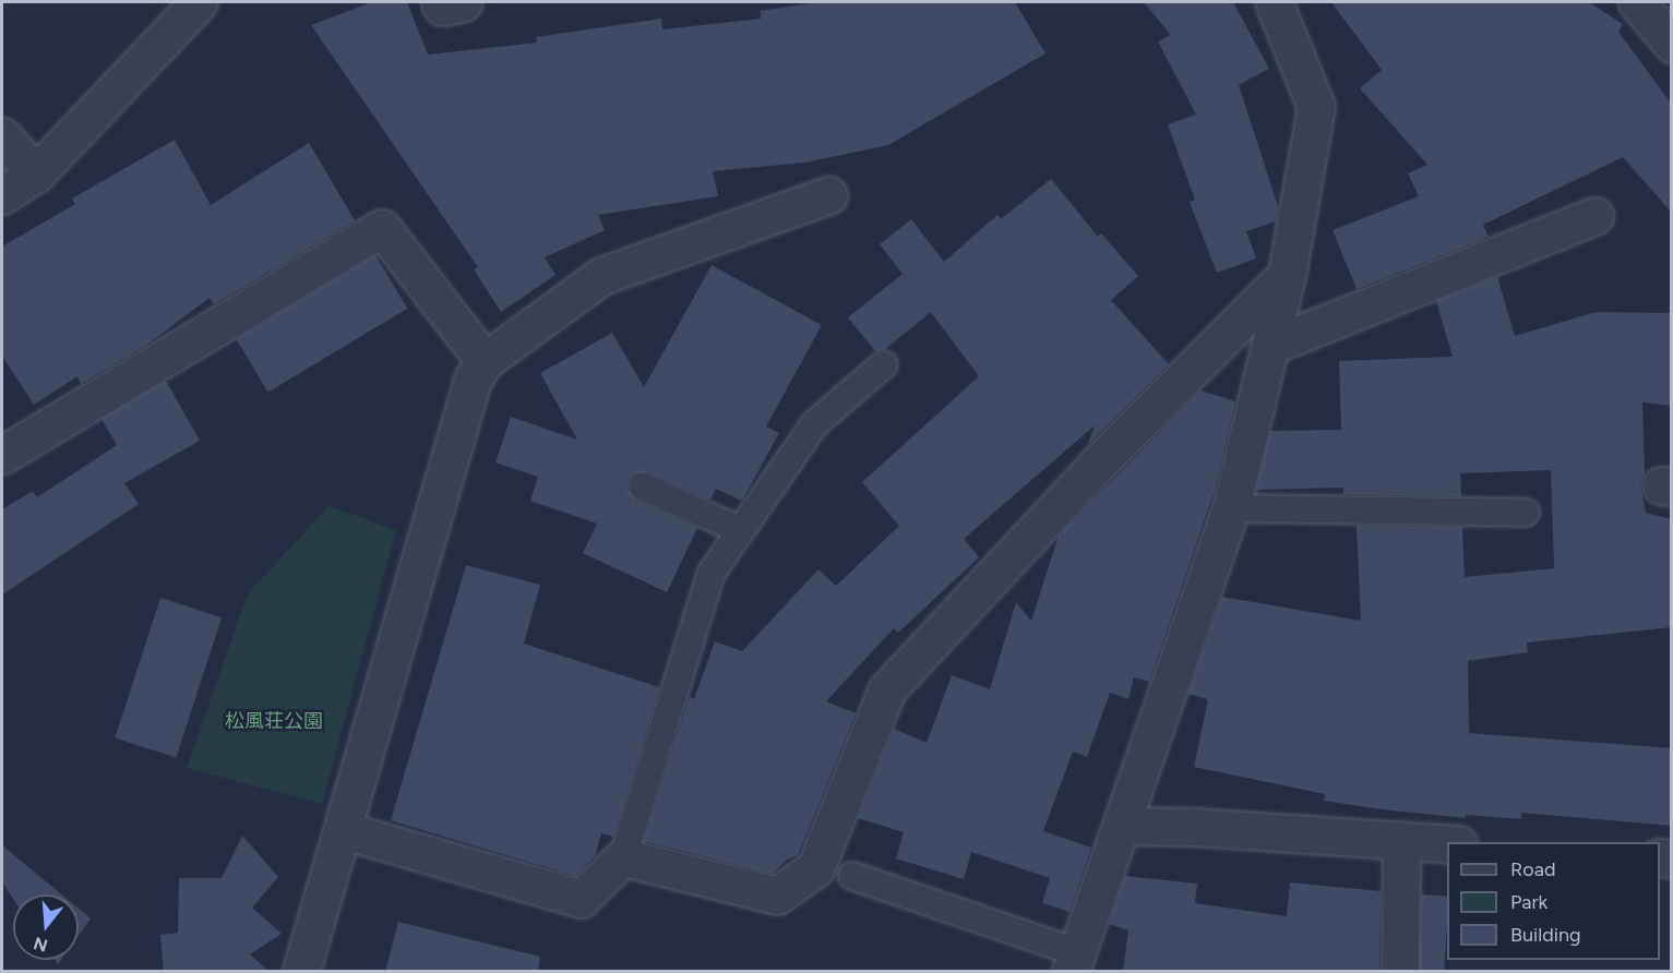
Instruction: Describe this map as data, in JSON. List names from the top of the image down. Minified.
{"parks":["松風荘公園"],"legend":["Road","Park","Building"],"north":"bottom"}
